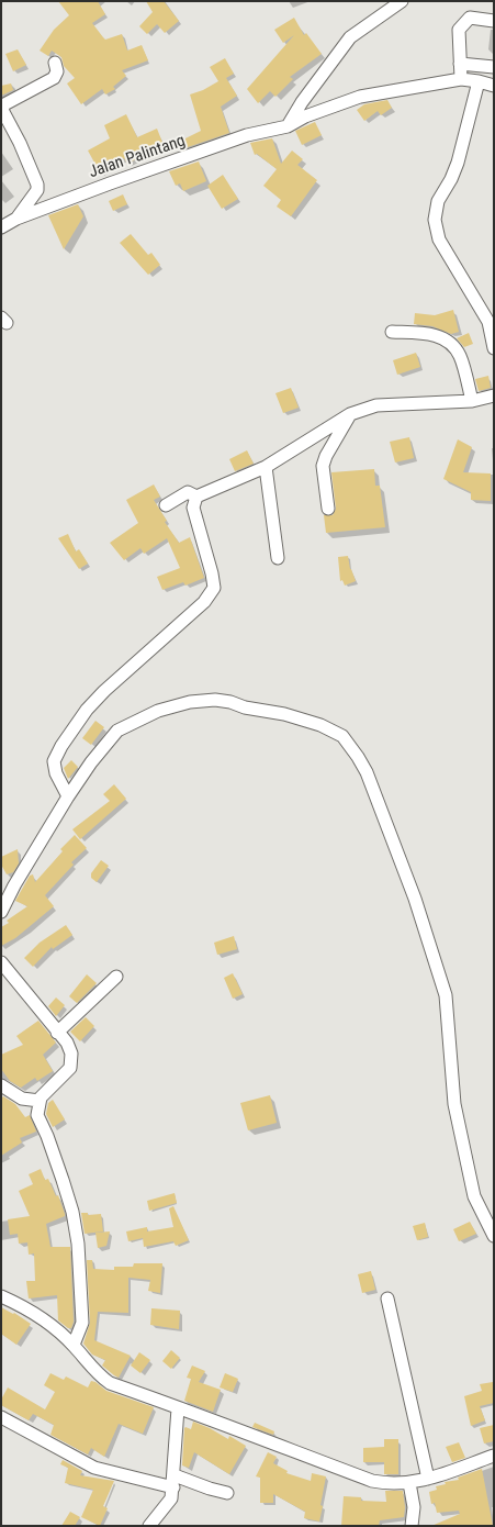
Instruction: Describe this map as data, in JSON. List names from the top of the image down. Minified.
{"streets":{"street":["Jalan Palintang"]}}
